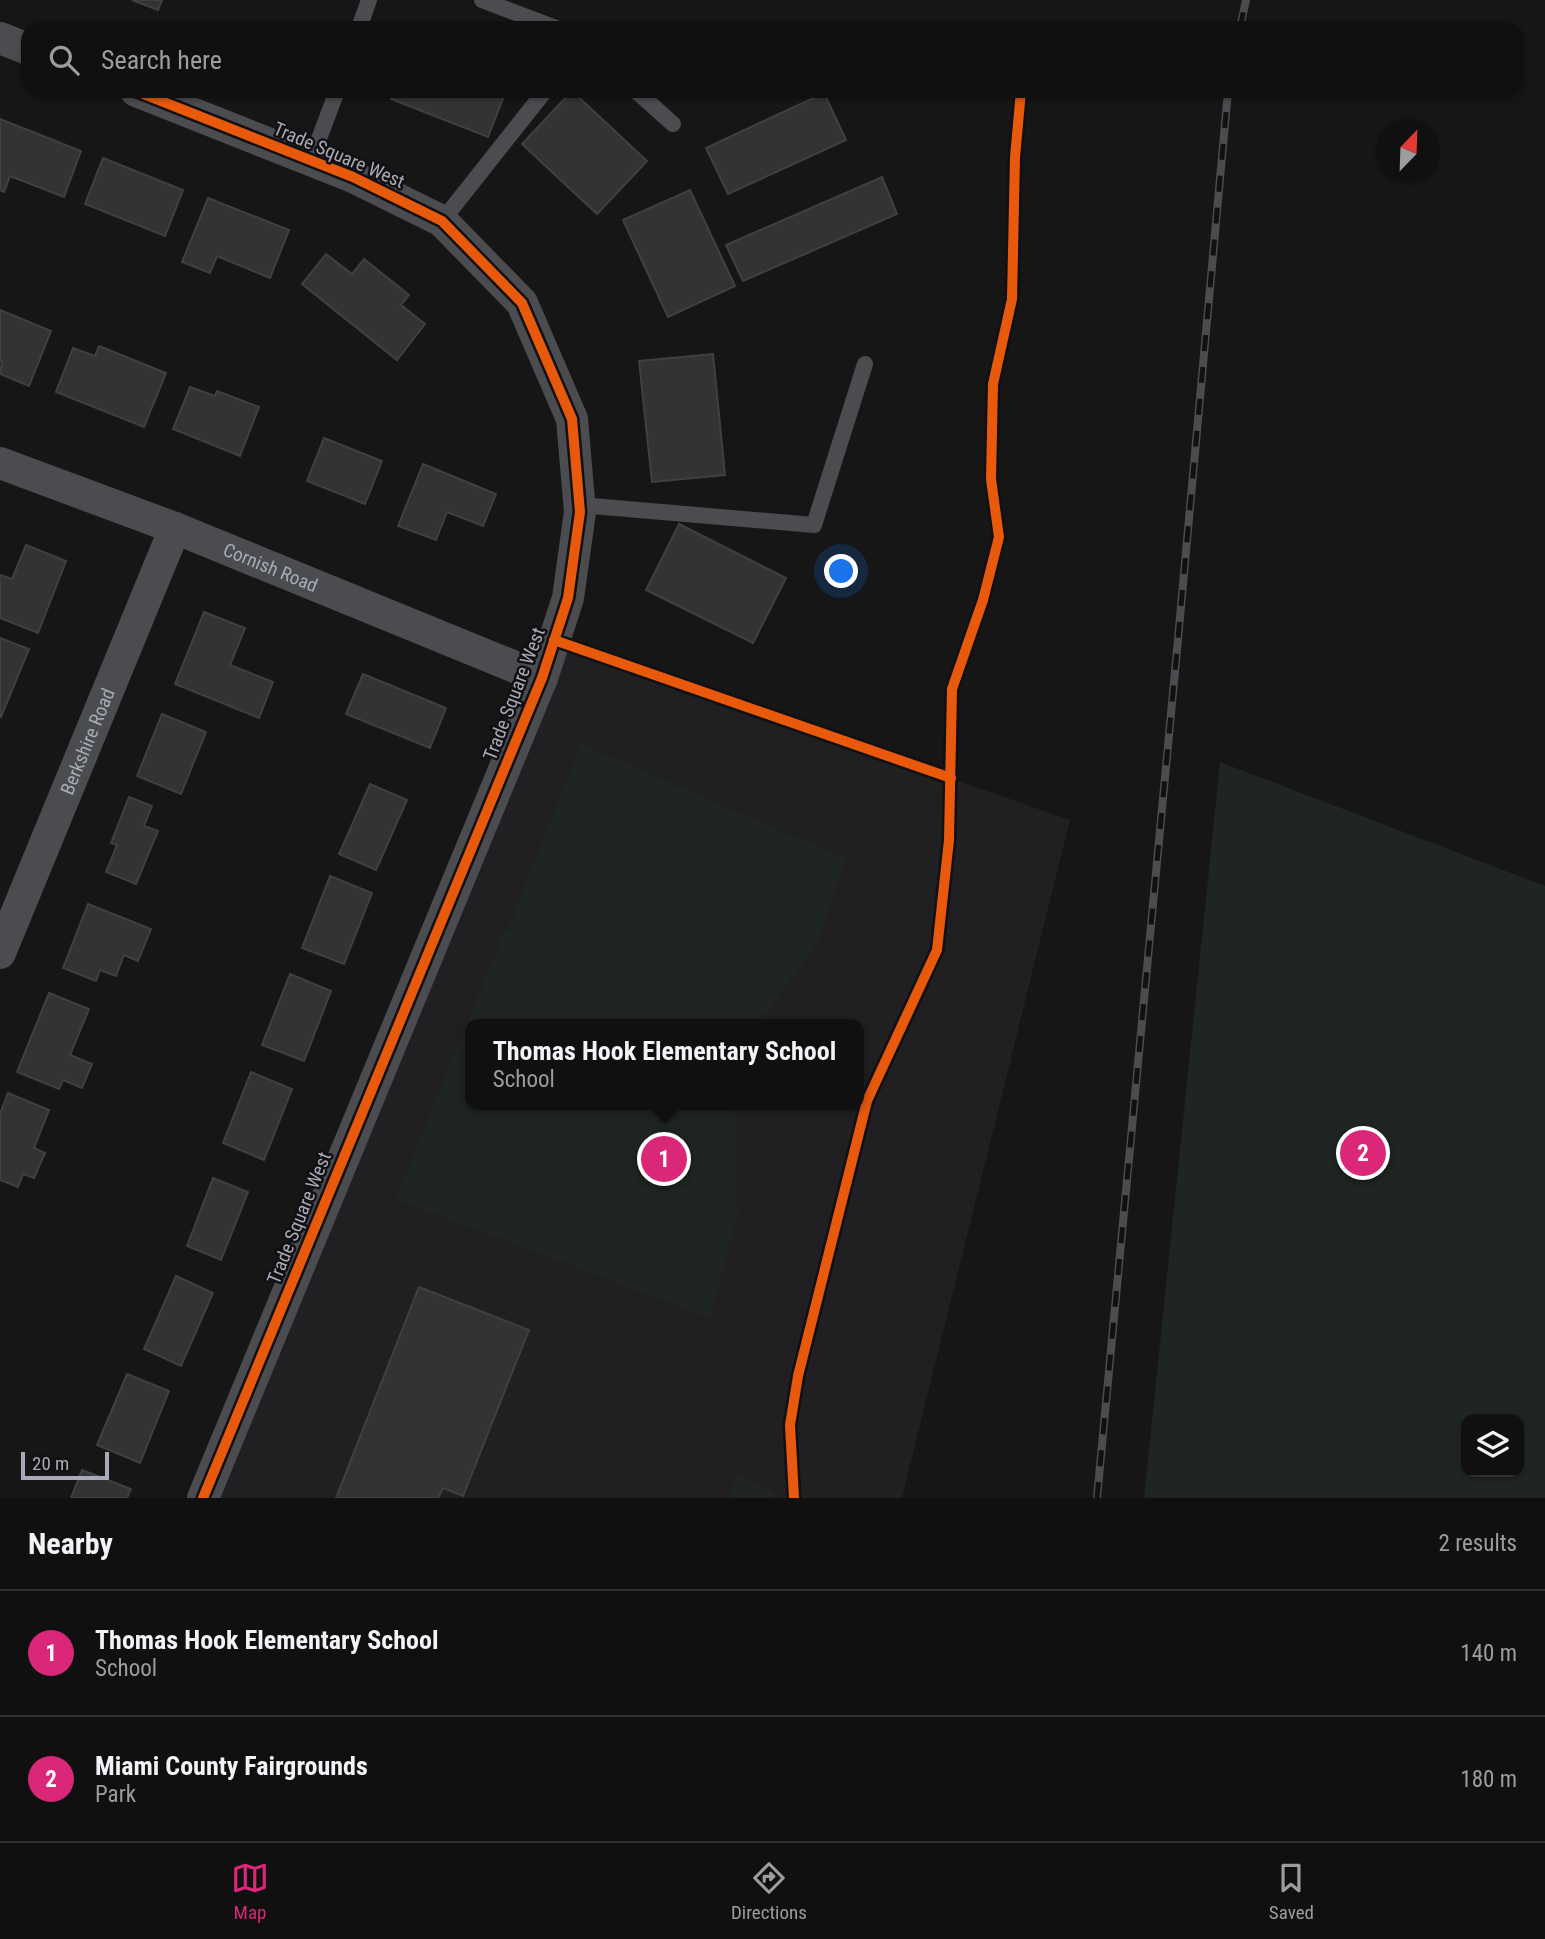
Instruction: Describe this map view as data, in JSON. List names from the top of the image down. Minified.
{"streets":{"street":["Trade Square West","Cornish Road","Berkshire Road"]},"crossings":[["Trade Square West","Cornish Road"],["Cornish Road","Berkshire Road"]],"scale_bar":"20 m","north":"top right","page":{"search":"Search here","popup":["Thomas Hook Elementary School","School"],"pins":["2","1"],"scale":"20 m","heading":["Nearby","2 results"],"list":[{"mark":"1","name":"Thomas Hook Elementary School","note":"School","value":"140 m"},{"mark":"2","name":"Miami County Fairgrounds","note":"Park","value":"180 m"}],"nav":["Map","Directions","Saved"]}}
